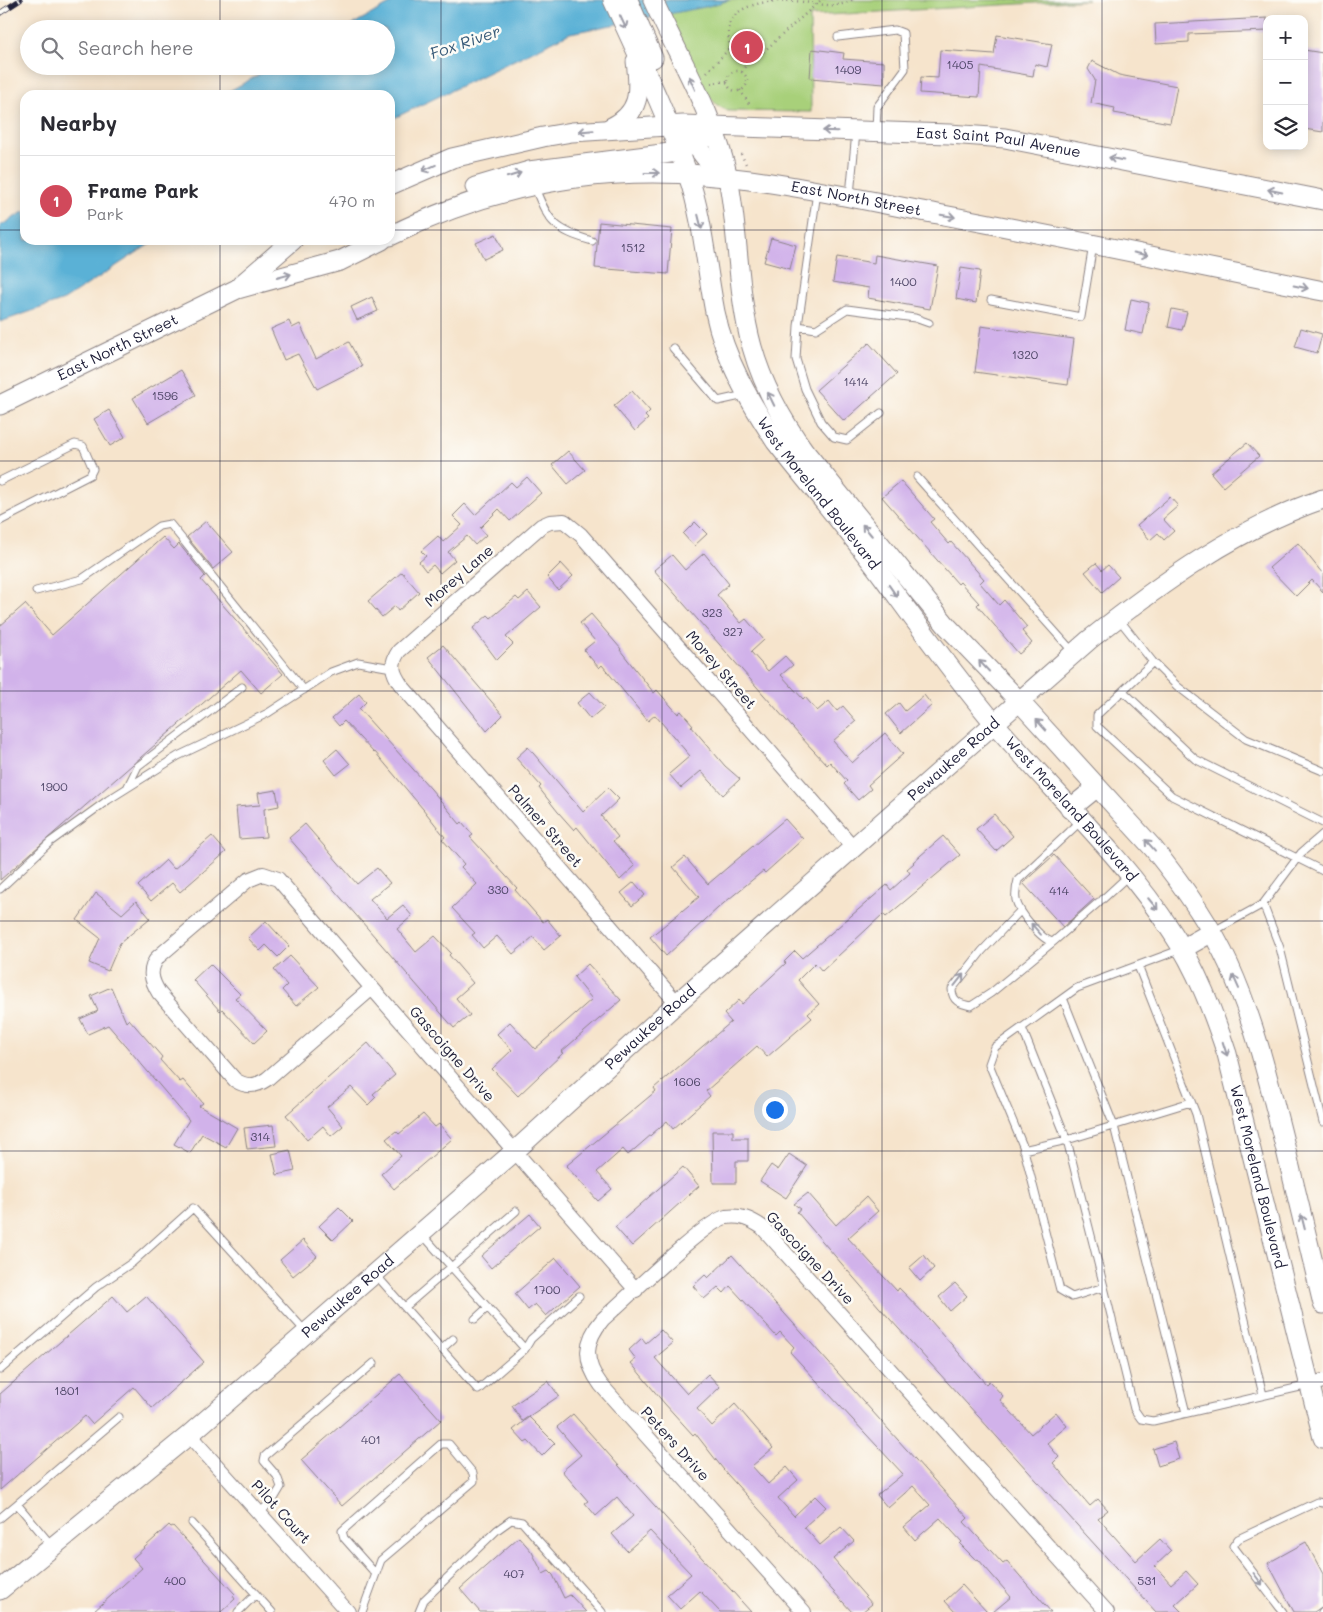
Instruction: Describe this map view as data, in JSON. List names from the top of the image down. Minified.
{"streets":{"main road":["East Saint Paul Avenue","East North Street","West Moreland Boulevard","Pewaukee Road"],"street":["Morey Lane","Morey Street","Palmer Street","Gascoigne Drive","Peters Drive","Pilot Court"]},"crossings":[["East Saint Paul Avenue","West Moreland Boulevard"],["East North Street","West Moreland Boulevard"],["West Moreland Boulevard","Pewaukee Road"],["Morey Lane","Morey Street"],["Morey Lane","Palmer Street"],["Morey Street","Pewaukee Road"],["Pewaukee Road","Palmer Street"],["Pewaukee Road","Gascoigne Drive"],["Pewaukee Road","Pilot Court"],["Gascoigne Drive","Peters Drive"]],"one_way":["East Saint Paul Avenue"],"water":["Fox River"],"house_numbers":["1405","1409","1512","1400","1320","1414","1596","323","327","1900","330","414","1606","314","1700","1801","401","407","400","531"],"page":{"map_buttons":["+","−"],"search":"Search here","pins":"1","heading":"Nearby","list":[{"mark":"1","name":"Frame Park","note":"Park","value":"470 m"}]}}
